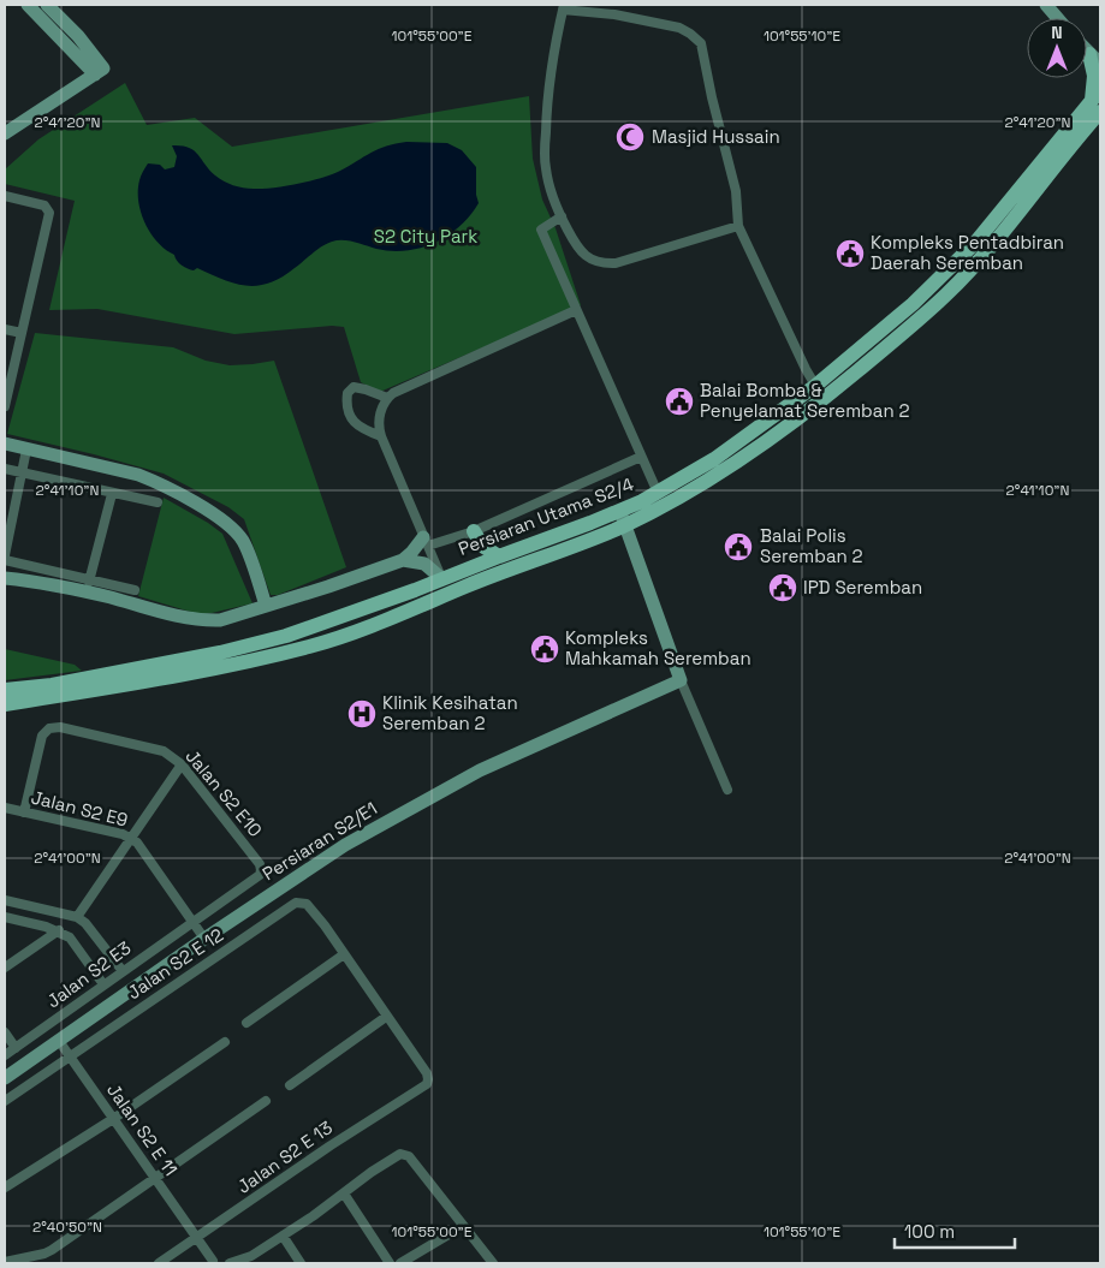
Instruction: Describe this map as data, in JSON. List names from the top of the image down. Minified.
{"streets":{"main road":["Persiaran Utama S2/4"],"street":["Jalan S2 E10","Jalan S2 E9","Persiaran S2/E1","Jalan S2 E 12","Jalan S2 E3","Jalan S2 E 11","Jalan S2 E 13"]},"crossings":[["Jalan S2 E10","Jalan S2 E9"],["Jalan S2 E10","Jalan S2 E3"],["Jalan S2 E9","Persiaran S2/E1"],["Jalan S2 E9","Jalan S2 E3"],["Persiaran S2/E1","Jalan S2 E 11"],["Jalan S2 E 12","Jalan S2 E 11"],["Jalan S2 E 11","Jalan S2 E 13"]],"parks":["S2 City Park"],"places":{"mosque":["Masjid Hussain"],"public building":["Kompleks Pentadbiran Daerah Seremban","Balai Bomba & Penyelamat Seremban 2","Balai Polis Seremban 2","IPD Seremban","Kompleks Mahkamah Seremban"],"hospital":["Klinik Kesihatan Seremban 2"]},"scale_bar":"100 m","north":"top","coordinates":["101°55'00\"E","101°55'10\"E","2°41'20\"N","2°41'10\"N","2°41'00\"N","2°40'50\"N"]}
